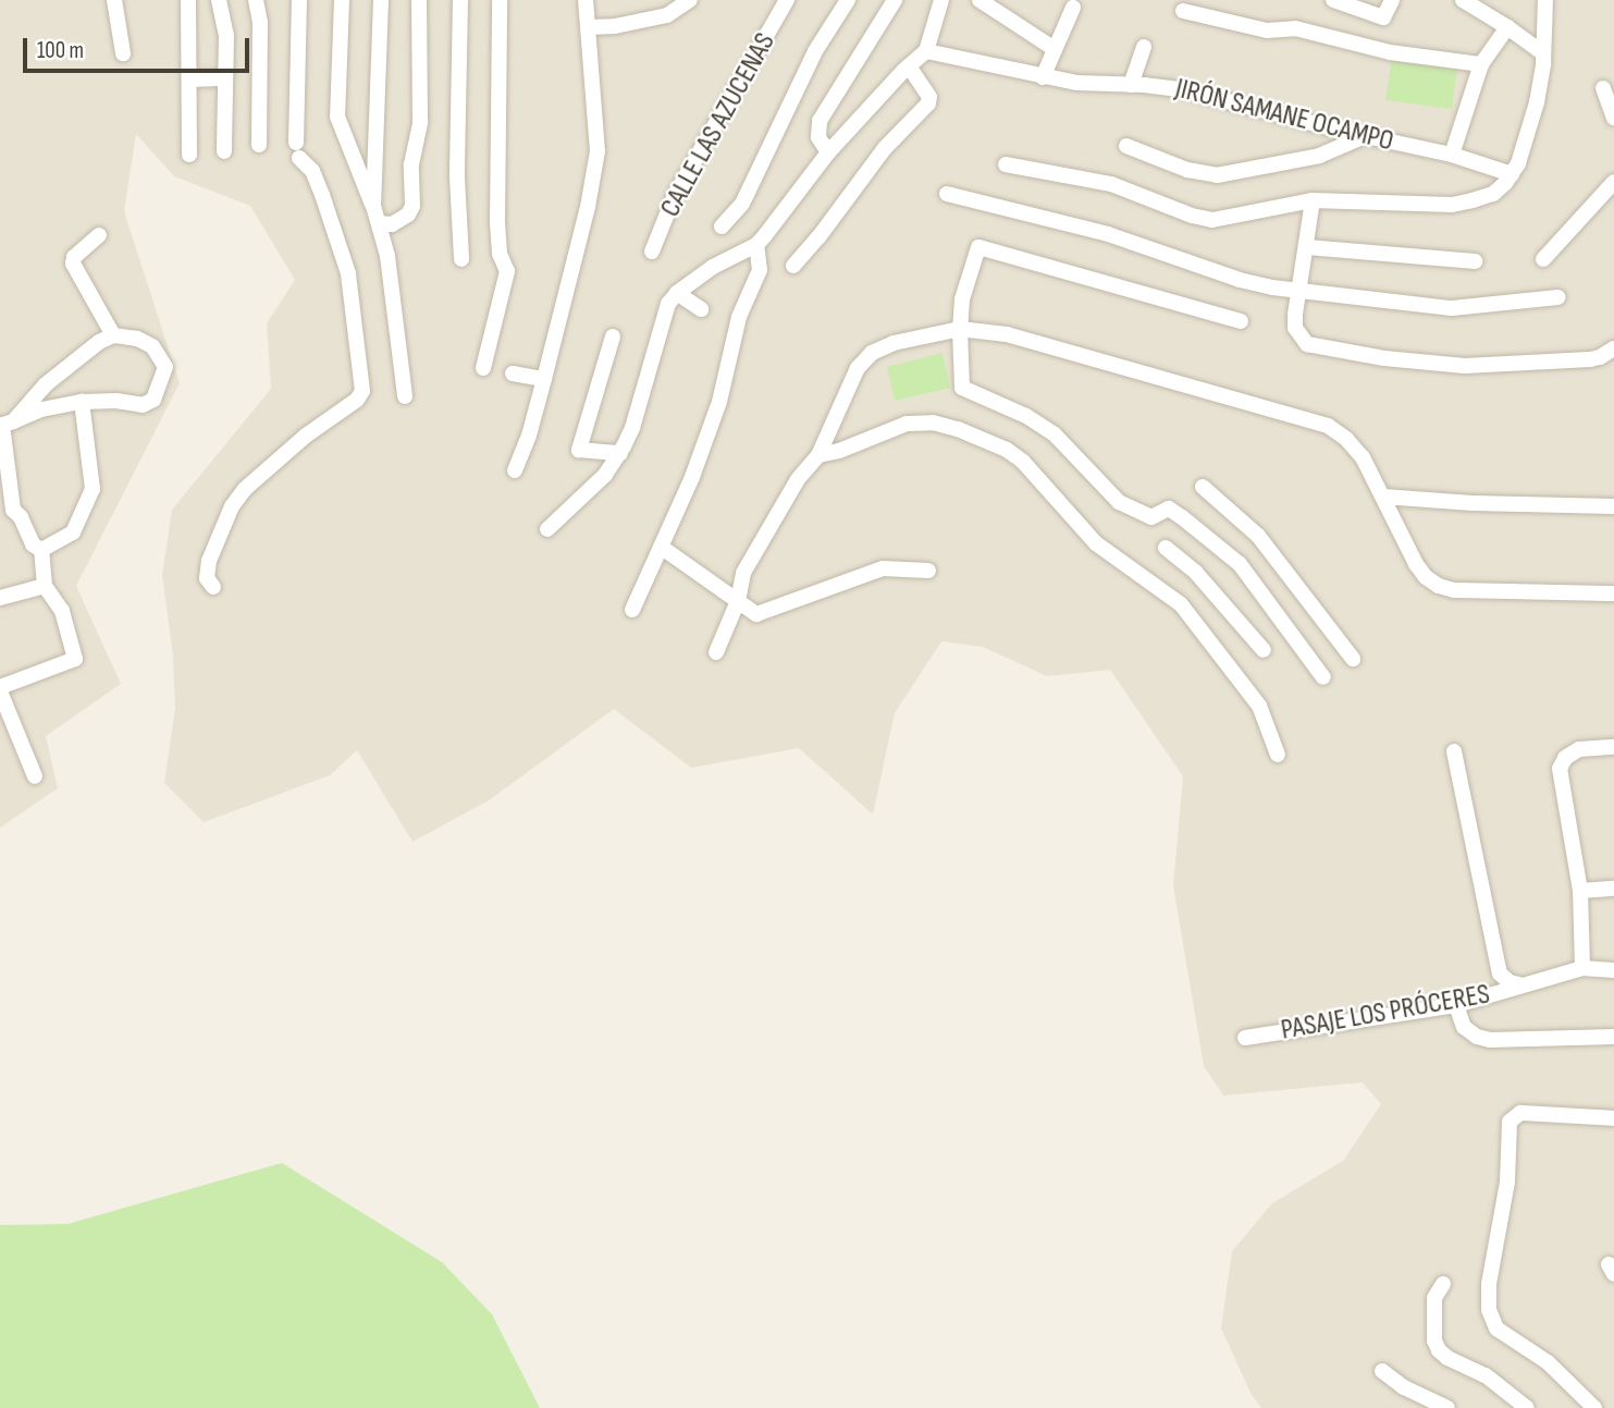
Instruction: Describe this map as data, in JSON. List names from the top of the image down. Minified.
{"streets":{"street":["JIRÓN SAMANE OCAMPO","CALLE LAS AZUCENAS","PASAJE LOS PRÓCERES"]},"scale_bar":"100 m"}
